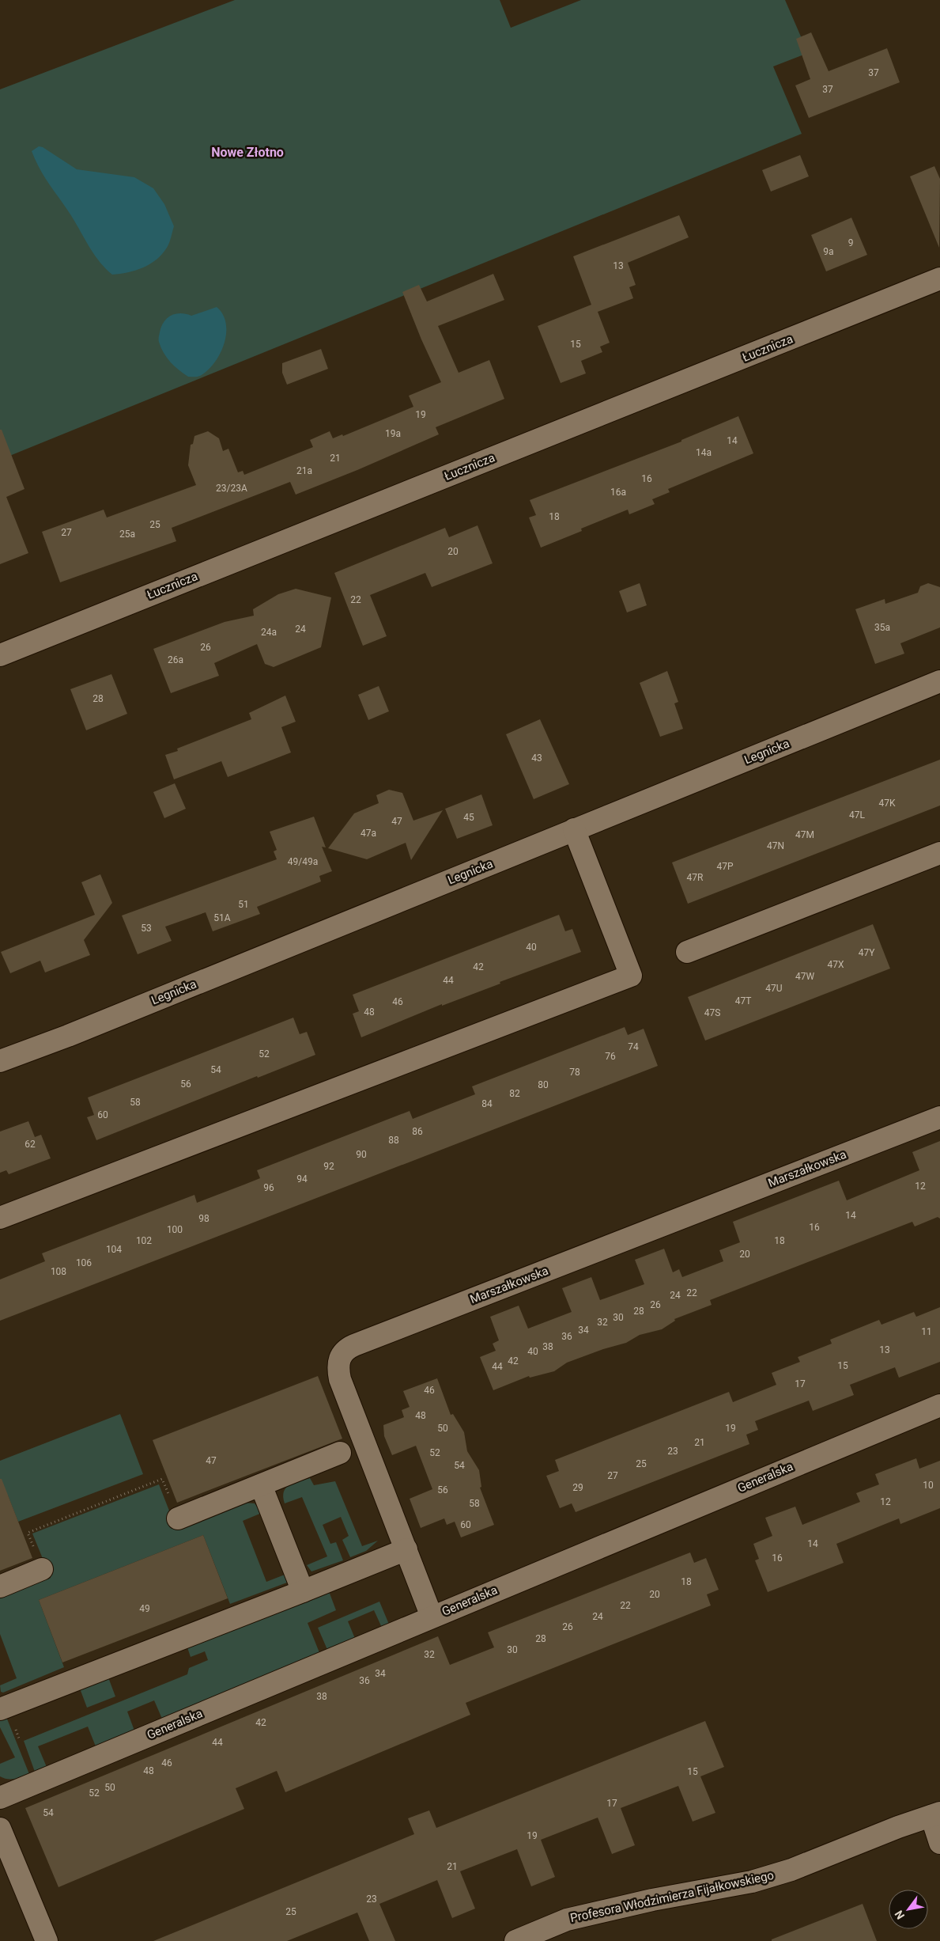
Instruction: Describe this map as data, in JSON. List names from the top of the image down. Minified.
{"streets":{"street":["Łucznicza","Legnicka","Marszałkowska","Generalska","Profesora Włodzimierza Fijałkowskiego"]},"crossings":[["Marszałkowska","Generalska"]],"districts":["Nowe Złotno"],"house_numbers":["37","37","9","9a","13","15","19","19a","14","14a","21","21a","16","23/23A","16a","18","25","27","25a","20","22","35a","24","24a","26","26a","28","43","47K","47L","45","47","47a","47M","47N","49/49a","47P","47R","51","51A","53","40","47Y","47X","42","47W","44","47U","47T","46","48","47S","74","52","76","54","78","56","80","82","58","84","60","86","88","62","90","92","94","12","96","14","98","16","100","102","18","104","20","106","108","22","24","26","28","30","32","34","11","36","38","13","40","42","15","44","17","46","48","50","19","21","23","52","47","25","54","27","10","29","56","12","58","60","14","16","18","20","22","49","24","26","28","30","32","34","36","38","42","44","46","48","15","50","52","17","54","19","21","23","25"],"north":"bottom left"}
